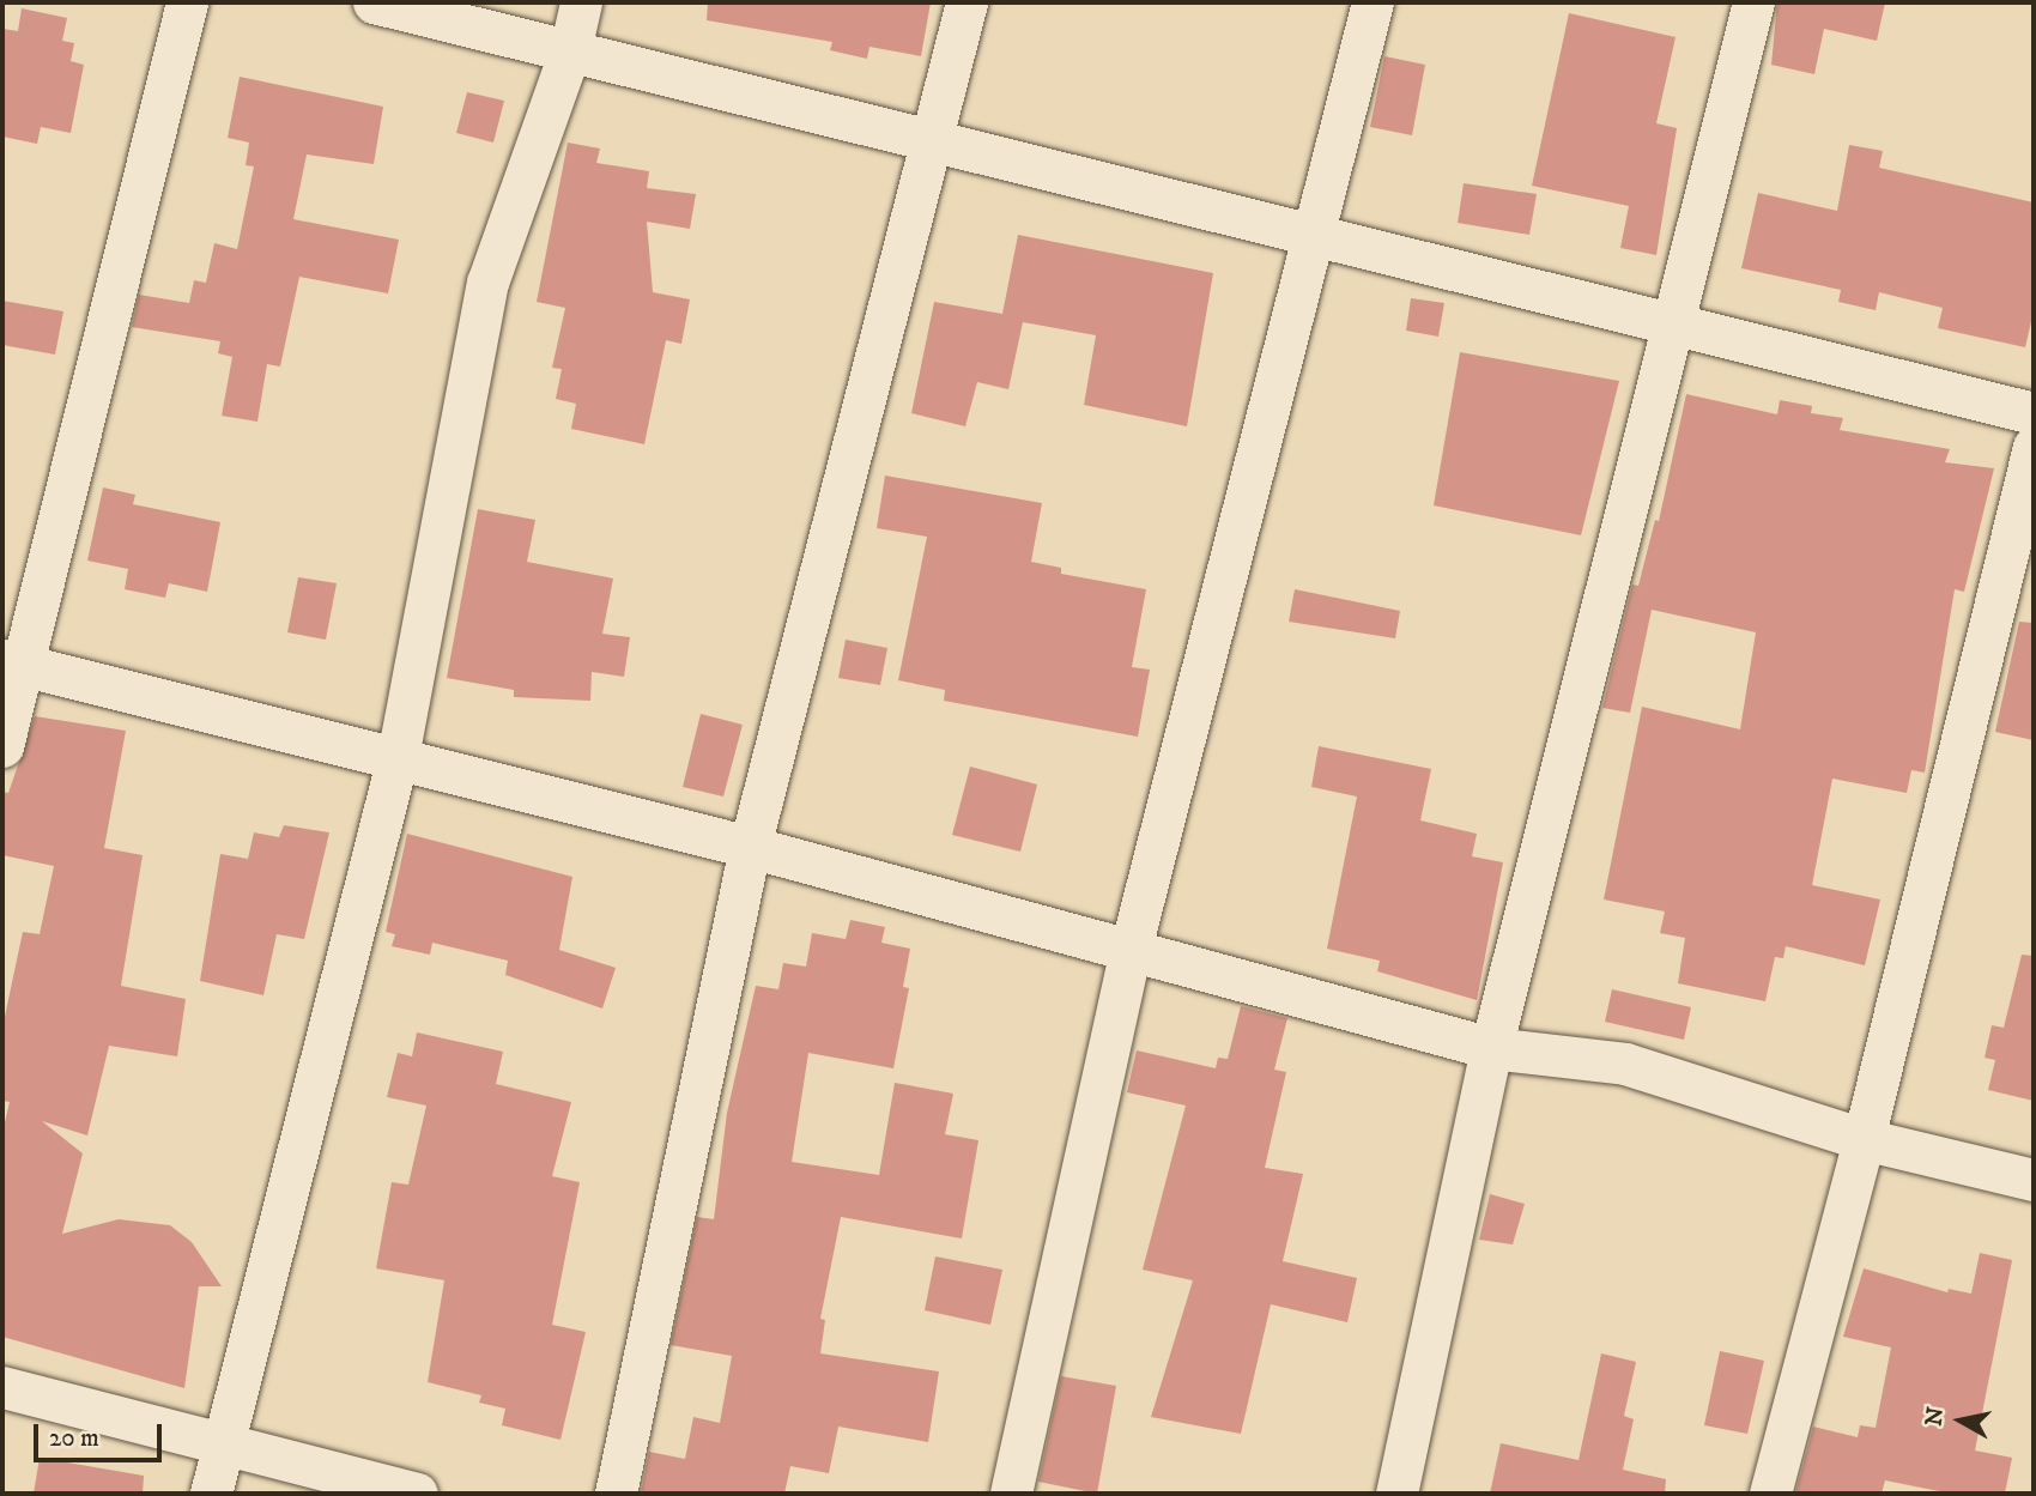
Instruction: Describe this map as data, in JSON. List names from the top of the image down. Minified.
{"scale_bar":"20 m","north":"left"}
